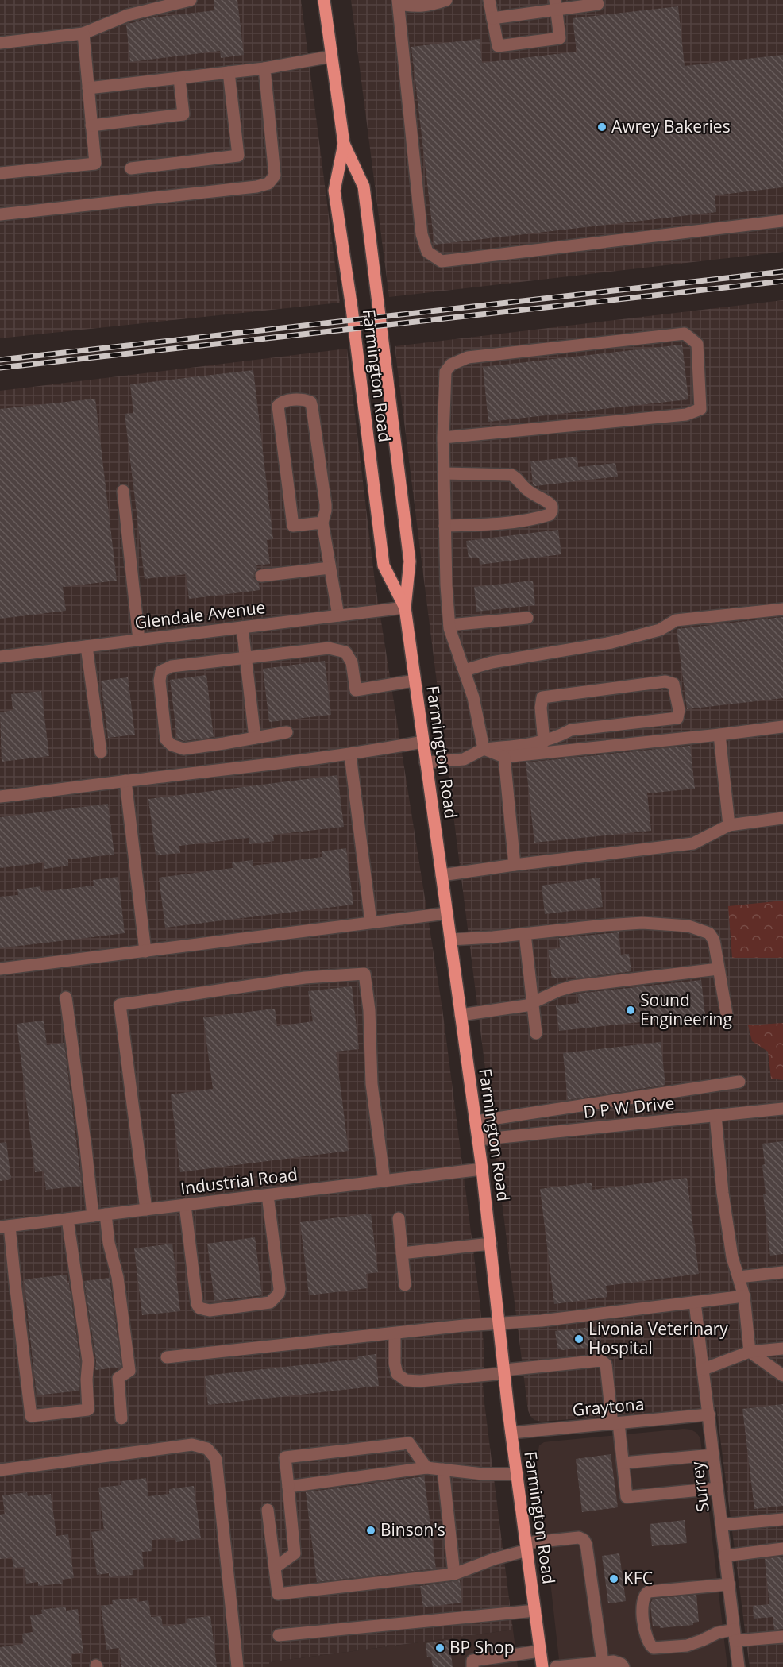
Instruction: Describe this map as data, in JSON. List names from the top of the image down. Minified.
{"streets":{"main road":["Farmington Road"],"street":["Glendale Avenue","D P W Drive","Industrial Road","Graytona","Surrey"]},"crossings":[["Farmington Road","Glendale Avenue"],["Farmington Road","D P W Drive"],["Farmington Road","Industrial Road"],["Farmington Road","Graytona"],["Graytona","Surrey"]],"places":["Awrey Bakeries","Sound Engineering","Livonia Veterinary Hospital","Binson's","KFC","BP Shop"]}
